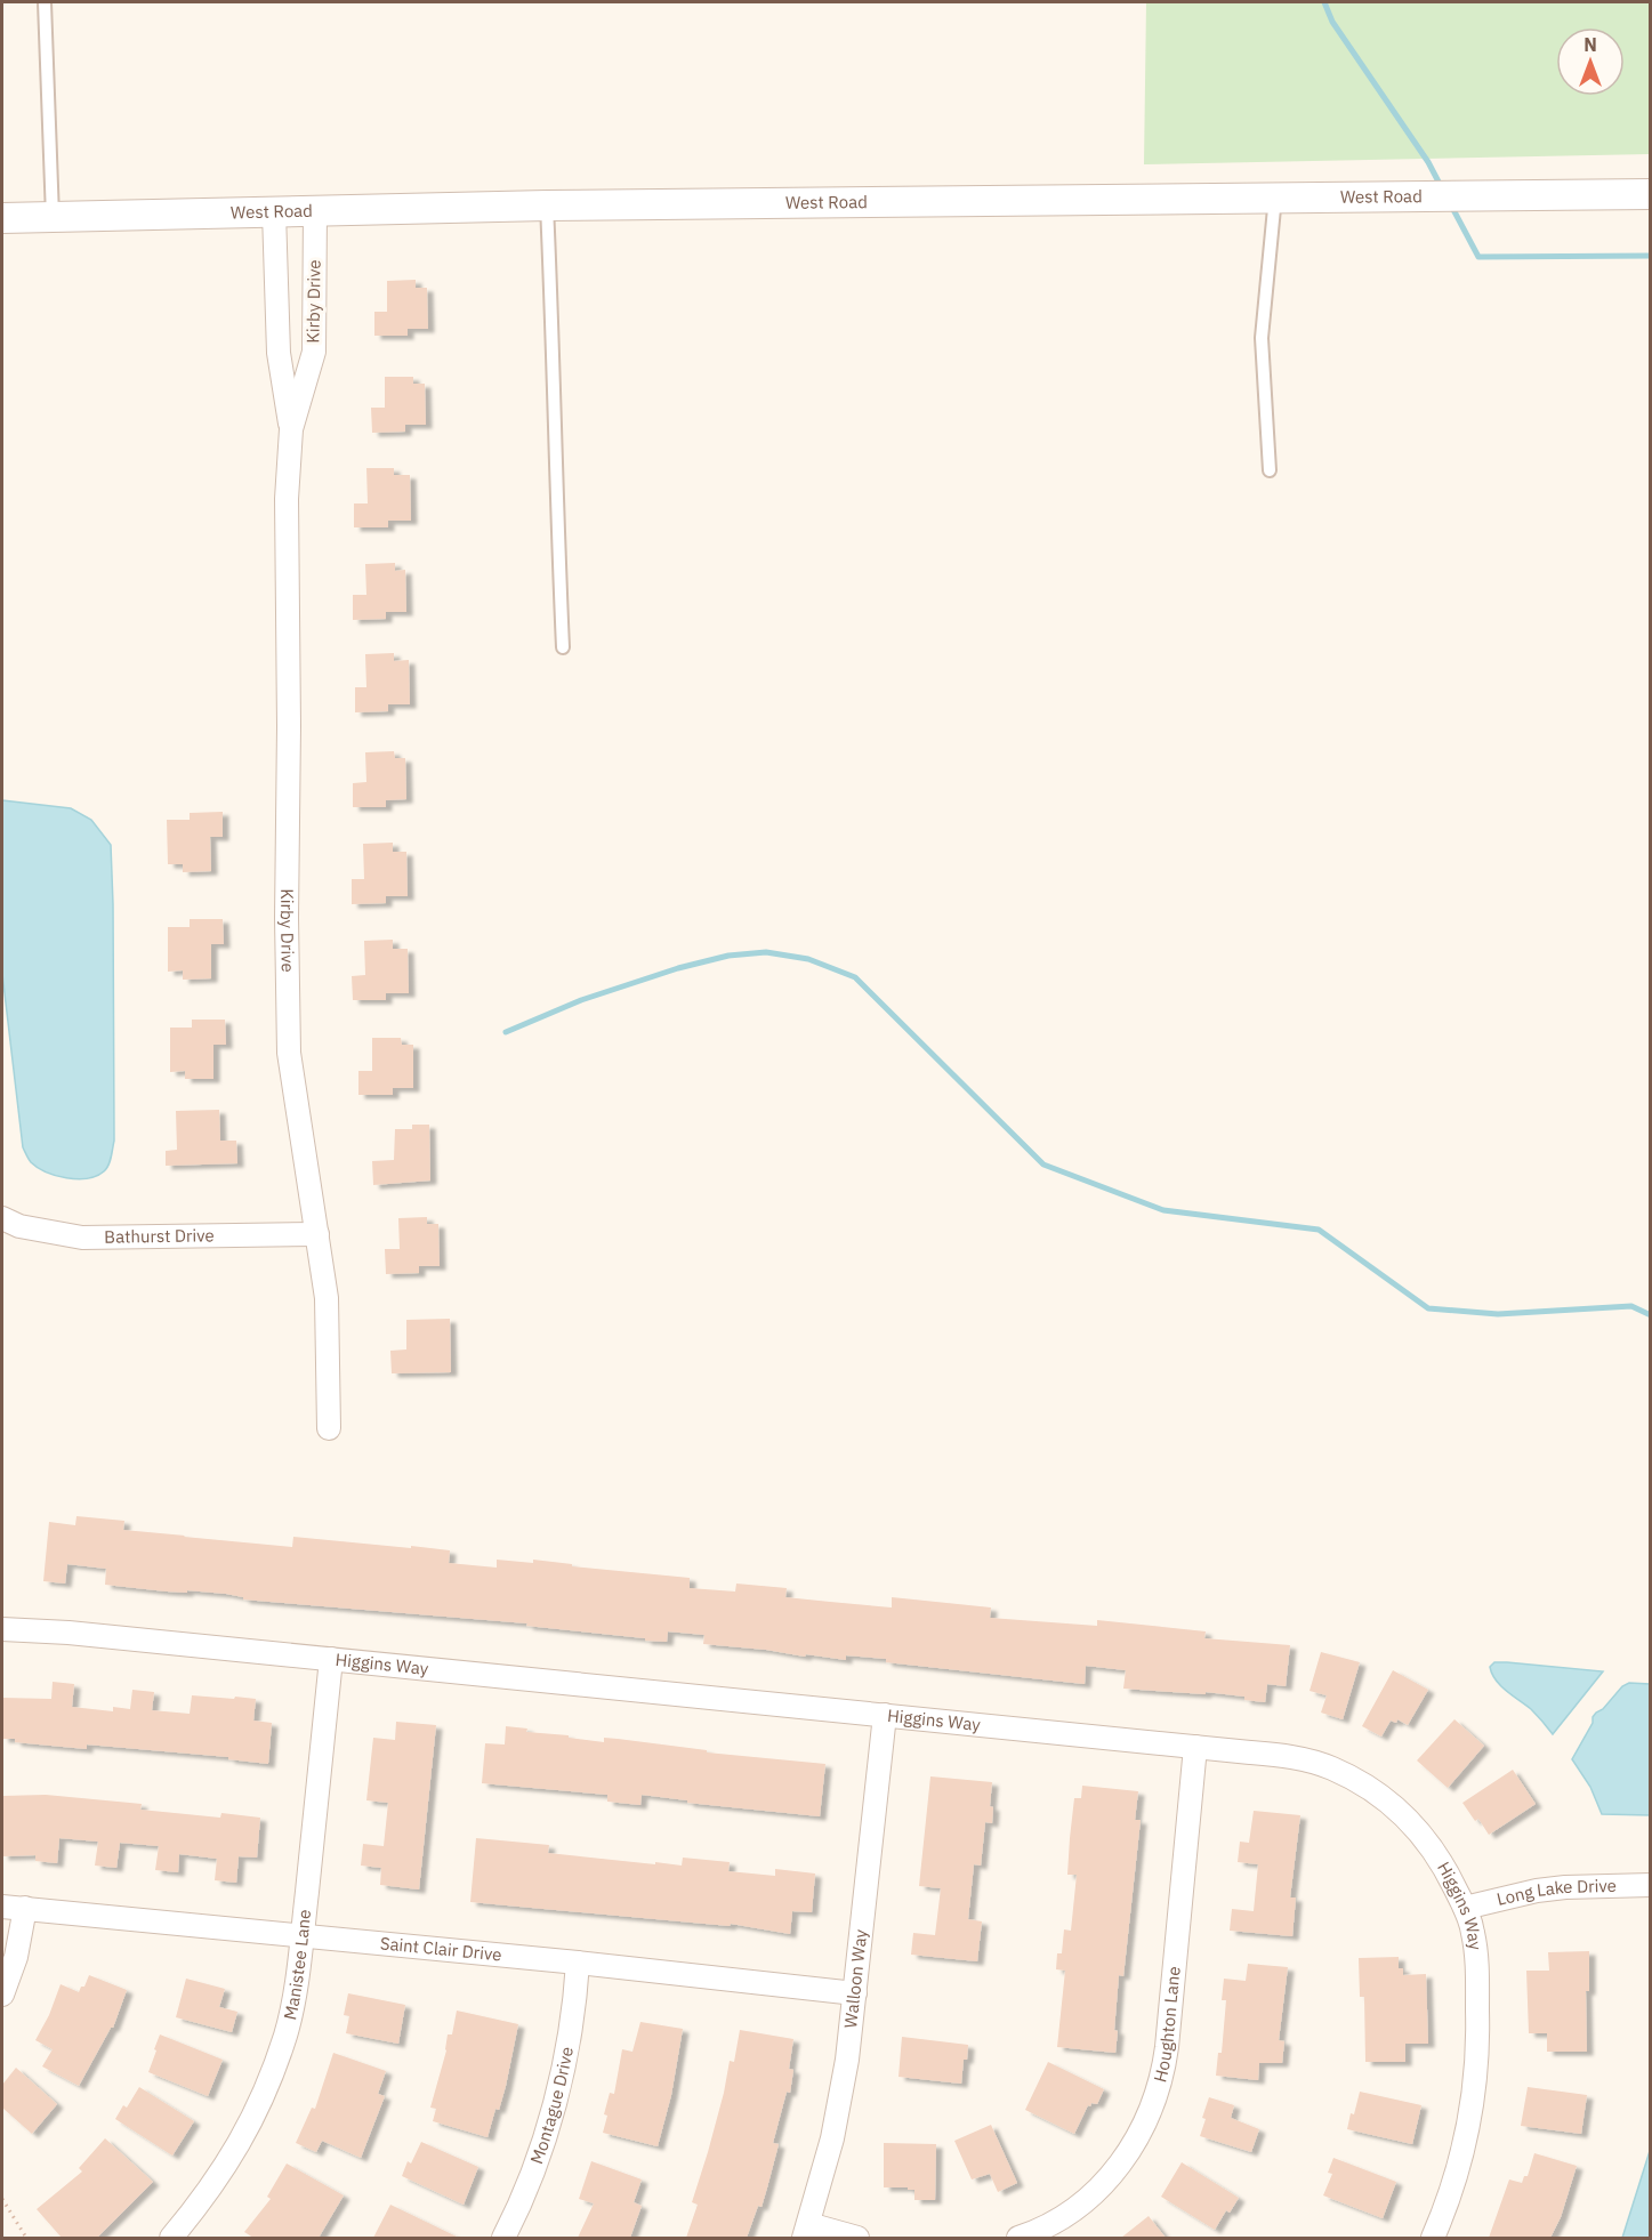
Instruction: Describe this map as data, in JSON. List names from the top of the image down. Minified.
{"streets":{"street":["West Road","Kirby Drive","Bathurst Drive","Higgins Way","Long Lake Drive","Saint Clair Drive","Manistee Lane","Walloon Way","Houghton Lane","Montague Drive"]},"crossings":[["West Road","Kirby Drive"],["Kirby Drive","Bathurst Drive"],["Higgins Way","Long Lake Drive"],["Higgins Way","Manistee Lane"],["Higgins Way","Walloon Way"],["Higgins Way","Houghton Lane"],["Saint Clair Drive","Manistee Lane"],["Saint Clair Drive","Walloon Way"],["Saint Clair Drive","Montague Drive"]],"north":"top"}
